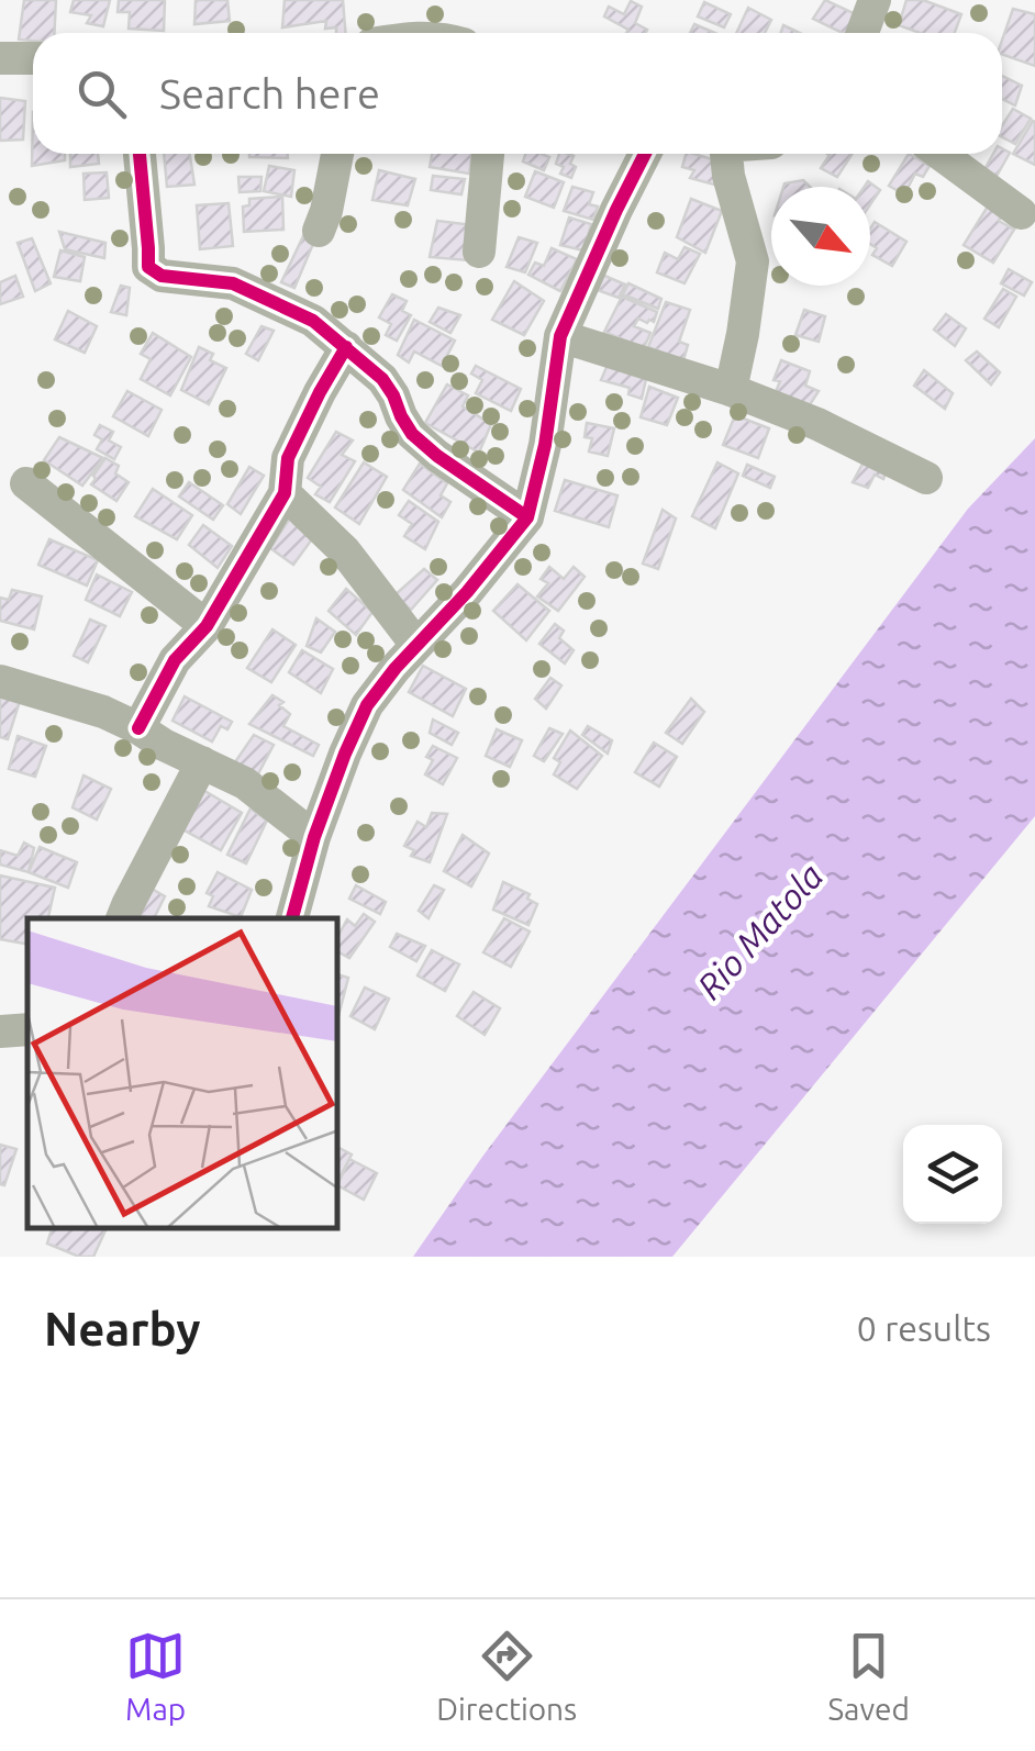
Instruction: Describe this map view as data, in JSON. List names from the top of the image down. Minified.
{"water":["Rio Matola"],"north":"bottom right","page":{"search":"Search here","heading":["Nearby","0 results"],"nav":["Map","Directions","Saved"]}}
